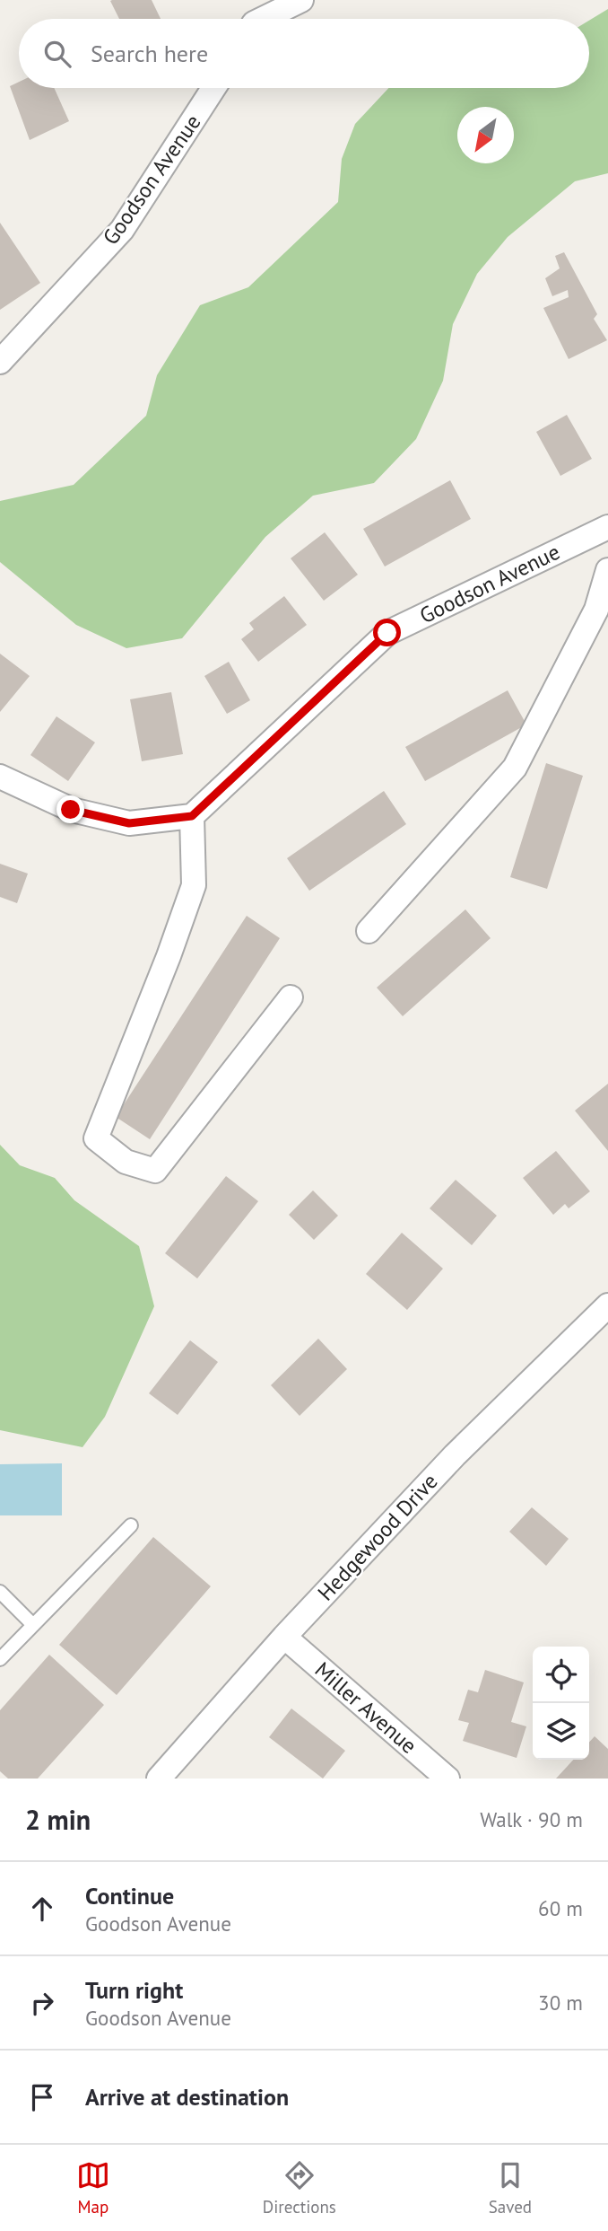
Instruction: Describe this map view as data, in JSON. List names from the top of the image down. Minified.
{"streets":{"street":["Goodson Avenue","Hedgewood Drive","Miller Avenue"]},"crossings":[["Hedgewood Drive","Miller Avenue"]],"north":"bottom left","page":{"search":"Search here","heading":["2 min","Walk · 90 m"],"list":[["Continue","Goodson Avenue","60 m"],["Turn right","Goodson Avenue","30 m"],"Arrive at destination"],"nav":["Map","Directions","Saved"]}}
